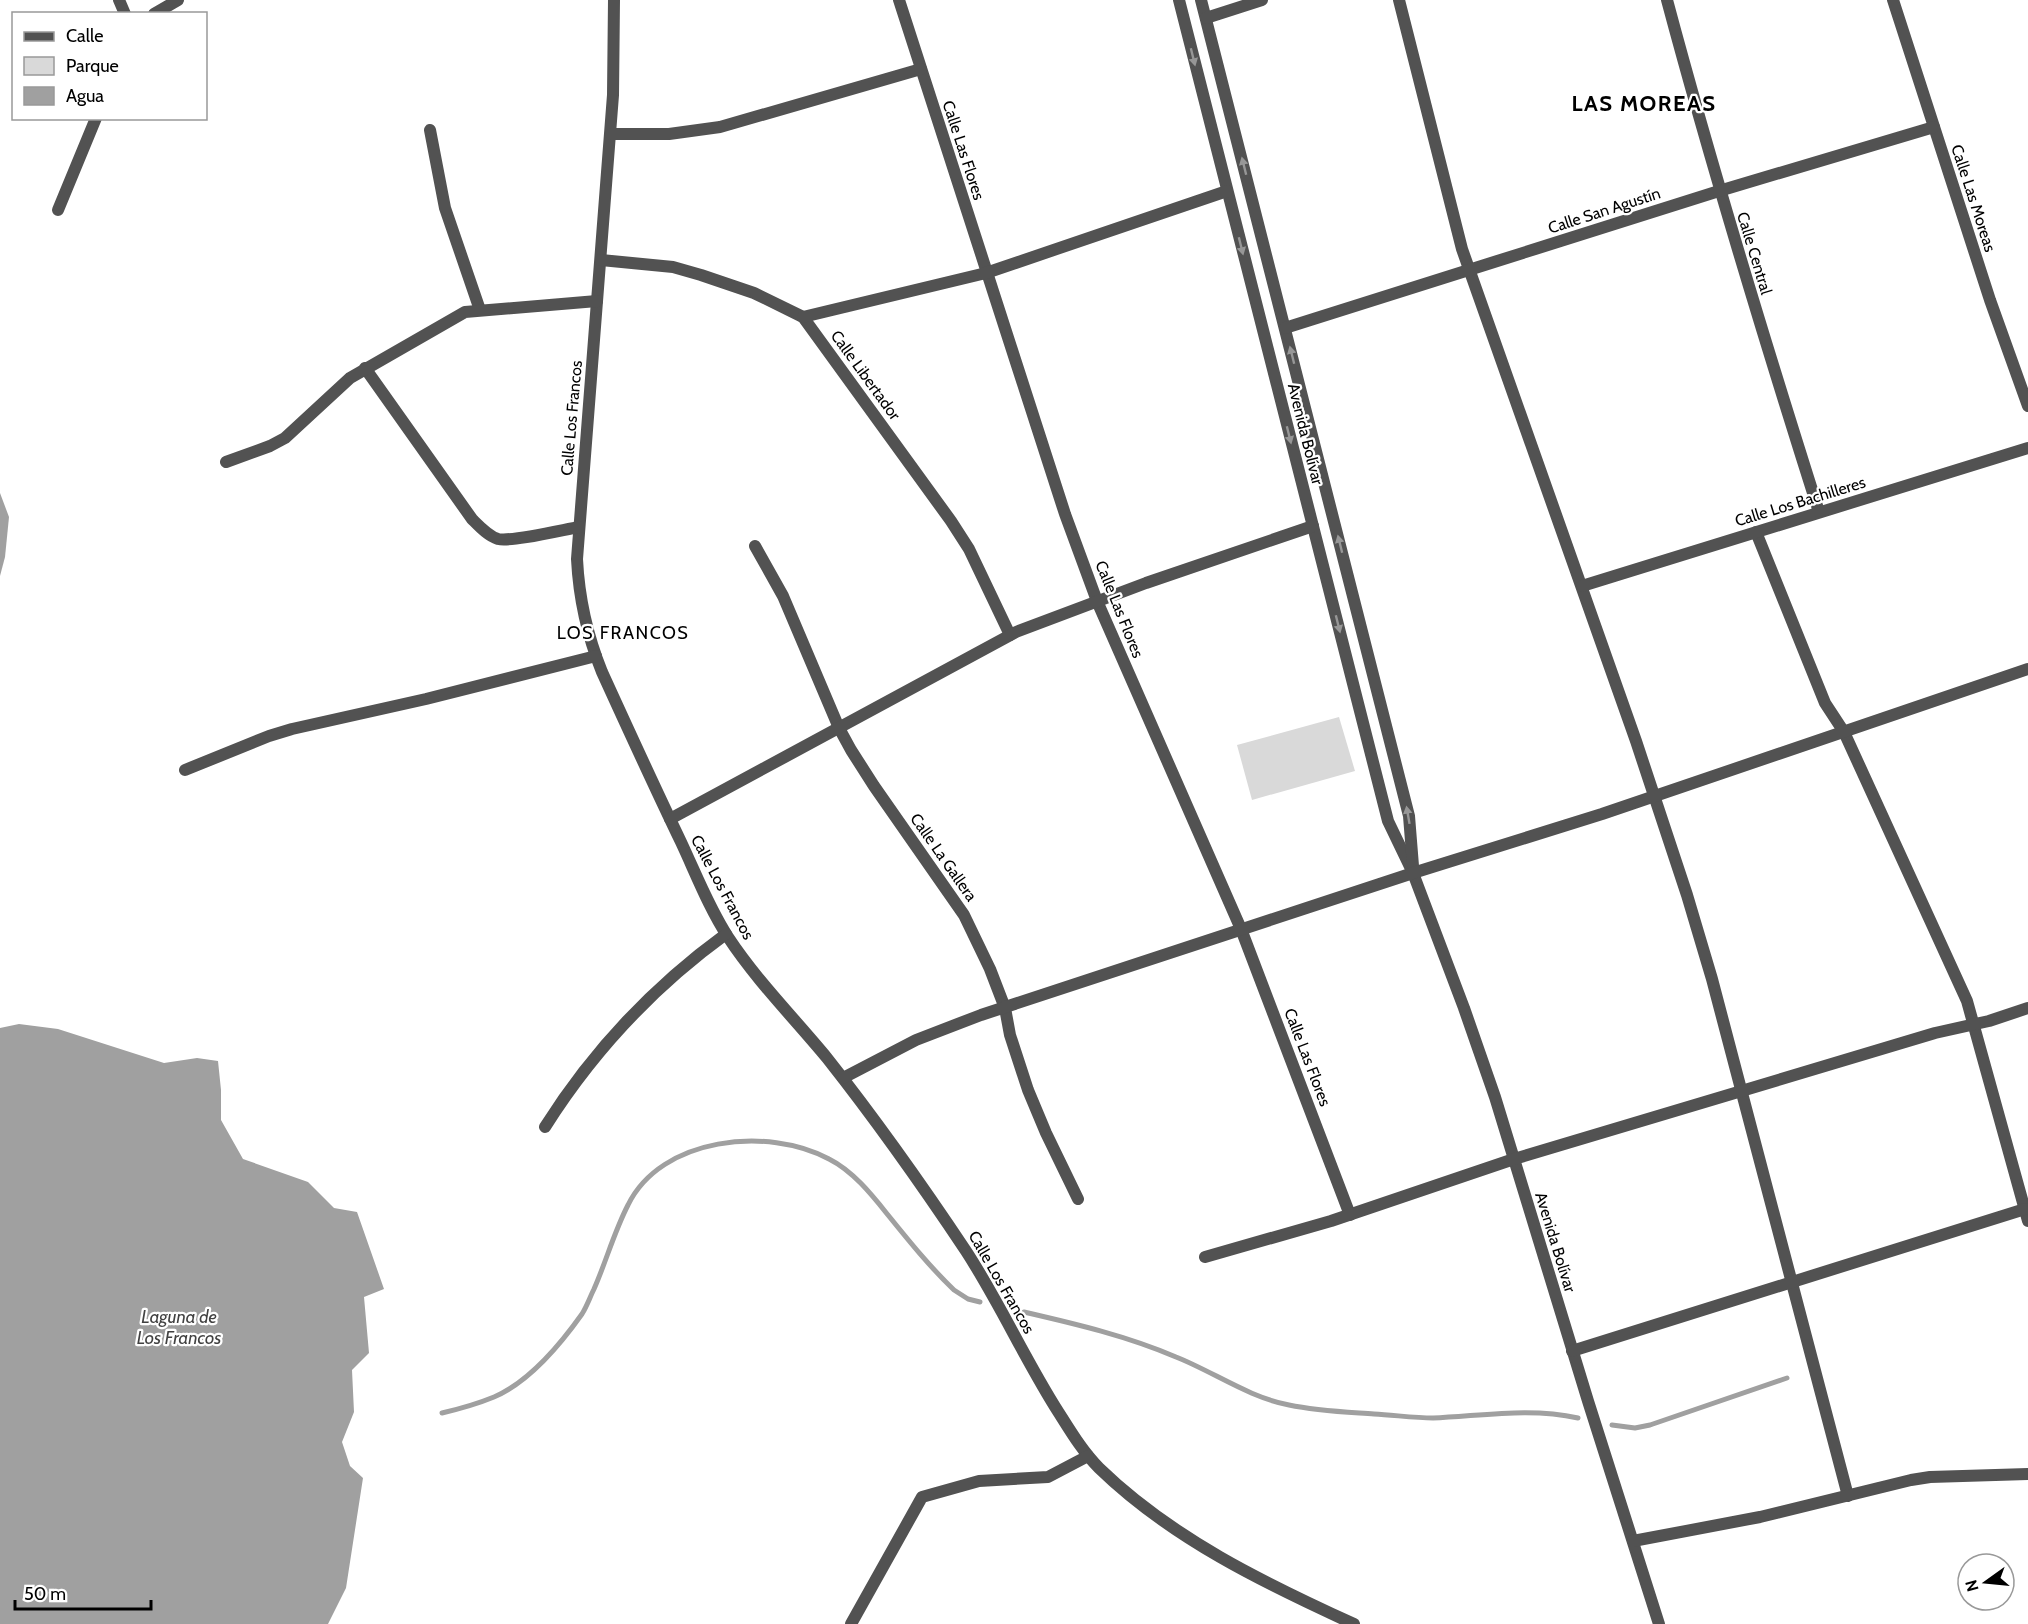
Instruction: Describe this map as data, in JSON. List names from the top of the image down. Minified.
{"streets":{"street":["Calle Las Flores","Calle Las Moreas","Calle San Agustín","Calle Central","Calle Libertador","Calle Los Francos","Avenida Bolívar","Calle Los Bachilleres","Calle La Gallera"]},"crossings":[["Calle Las Moreas","Calle San Agustín"],["Calle San Agustín","Calle Central"],["Calle San Agustín","Avenida Bolívar"],["Calle Central","Calle Los Bachilleres"],["Calle Libertador","Calle Los Francos"]],"districts":["LAS MOREAS","LOS FRANCOS"],"water":["Laguna de Los Francos"],"legend":["Calle","Parque","Agua"],"scale_bar":"50 m","north":"left"}
